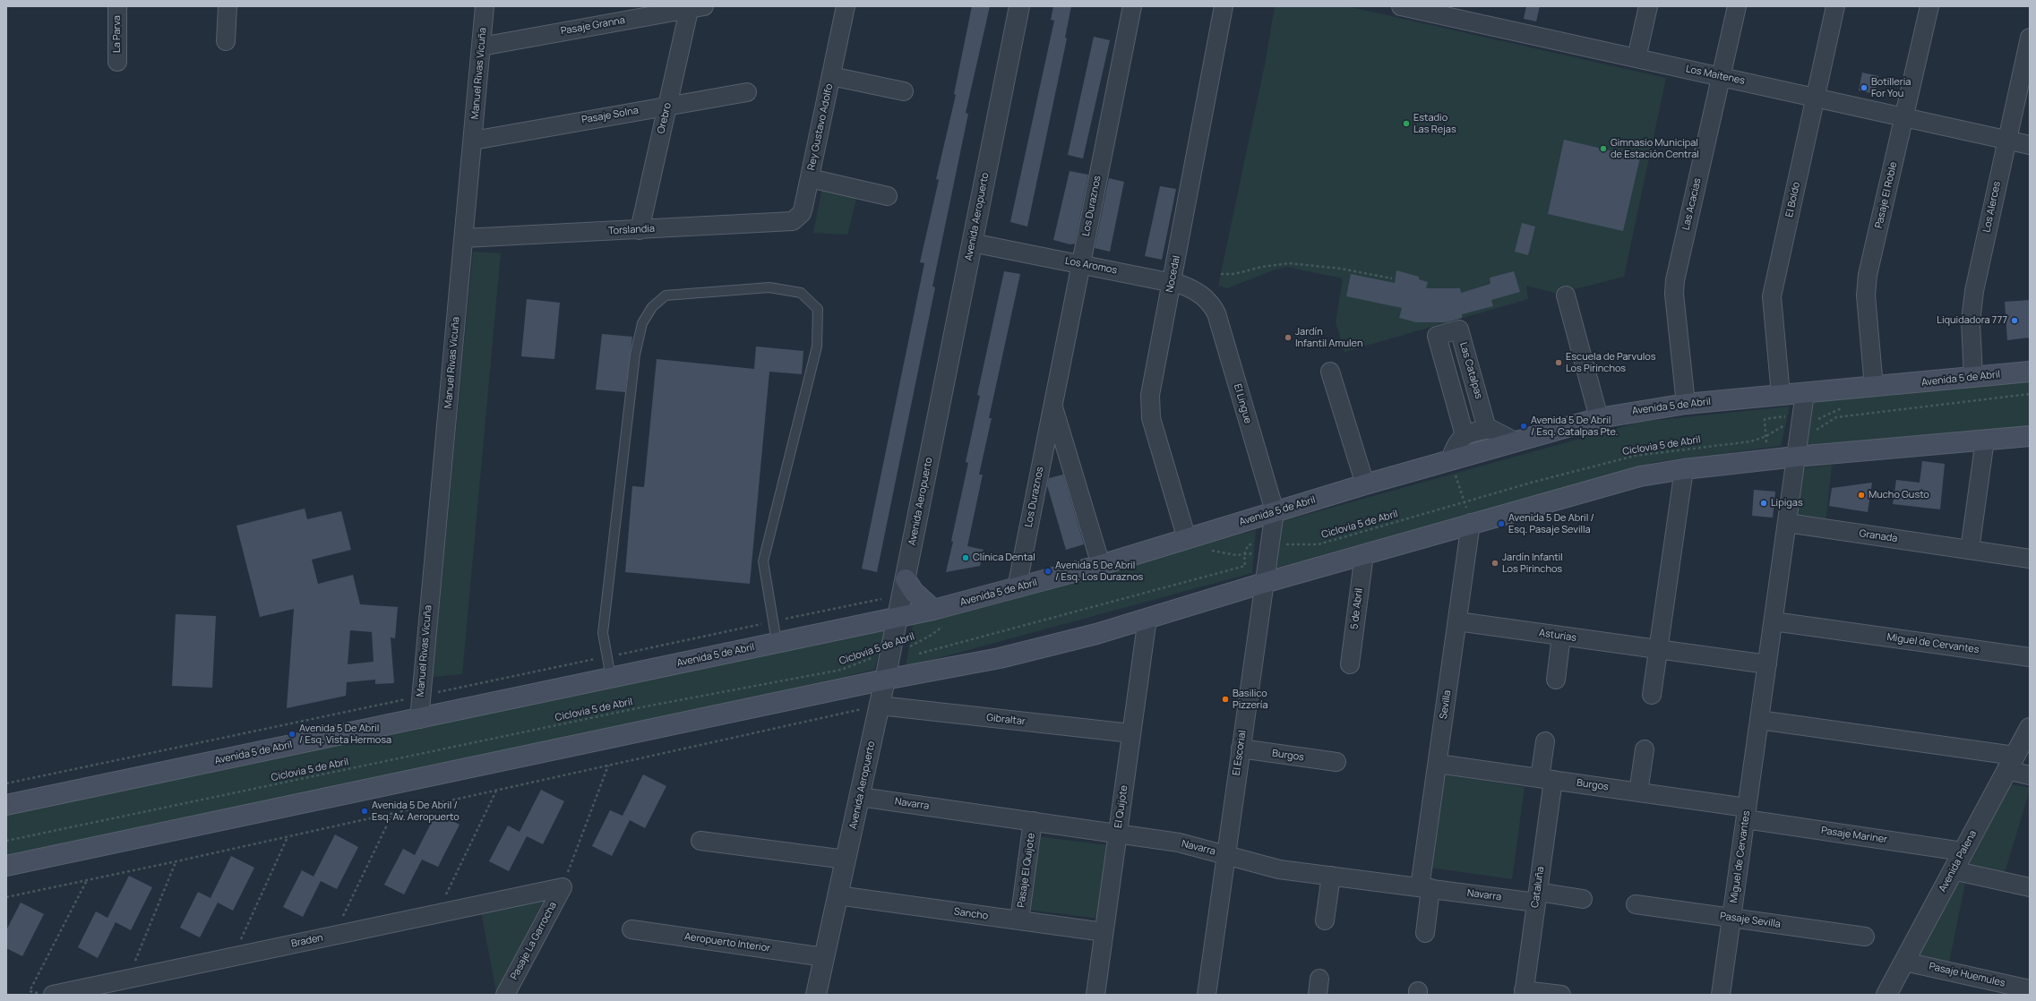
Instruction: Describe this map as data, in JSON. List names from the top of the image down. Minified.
{"streets":{"main road":["Avenida 5 de Abril"],"street":["Pasaje Granna","La Parva","Manuel Rivas Vicuña","Los Maitenes","Pasaje Solna","Orebro","Rey Gustavo Adolfo","Pasaje El Roble","El Boldo","Las Acacias","Los Duraznos","Los Alerces","Avenida Aeropuerto","Torslandia","Los Aromos","Nocedal","Las Catalpas","El Lingue","Granada","5 de Abril","Asturias","Miguel de Cervantes","Sevilla","Gibraltar","El Escorial","Burgos","Navarra","El Quijote","Pasaje Mariner","Avenida Palena","Pasaje El Quijote","Cataluña","Sancho","Pasaje Sevilla","Braden","Pasaje La Garrocha","Aeropuerto Interior","Pasaje Huemules"],"path":["Ciclovia 5 de Abril"]},"crossings":[["Pasaje Granna","Manuel Rivas Vicuña"],["Pasaje Granna","Orebro"],["Manuel Rivas Vicuña","Pasaje Solna"],["Manuel Rivas Vicuña","Torslandia"],["Manuel Rivas Vicuña","Avenida 5 de Abril"],["Los Maitenes","Pasaje El Roble"],["Los Maitenes","El Boldo"],["Los Maitenes","Las Acacias"],["Los Maitenes","Los Alerces"],["Pasaje Solna","Orebro"],["Orebro","Torslandia"],["Rey Gustavo Adolfo","Torslandia"],["Pasaje El Roble","Avenida 5 de Abril"],["El Boldo","Avenida 5 de Abril"],["El Boldo","Miguel de Cervantes"],["Las Acacias","Avenida 5 de Abril"],["Los Duraznos","Los Aromos"],["Los Duraznos","Avenida 5 de Abril"],["Los Alerces","Avenida 5 de Abril"],["Avenida Aeropuerto","Los Aromos"],["Avenida Aeropuerto","Avenida 5 de Abril"],["Avenida Aeropuerto","Ciclovia 5 de Abril"],["Avenida Aeropuerto","Gibraltar"],["Avenida Aeropuerto","Navarra"],["Avenida Aeropuerto","Sancho"],["Avenida Aeropuerto","Aeropuerto Interior"],["Los Aromos","Nocedal"],["Los Aromos","El Lingue"],["Nocedal","Avenida 5 de Abril"],["Avenida 5 de Abril","El Lingue"],["Avenida 5 de Abril","Miguel de Cervantes"],["Avenida 5 de Abril","El Escorial"],["El Lingue","El Escorial"],["Ciclovia 5 de Abril","Miguel de Cervantes"],["Ciclovia 5 de Abril","El Escorial"],["Granada","Miguel de Cervantes"],["Asturias","Miguel de Cervantes"],["Asturias","Sevilla"],["Miguel de Cervantes","Burgos"],["Miguel de Cervantes","Pasaje Mariner"],["Miguel de Cervantes","Pasaje Sevilla"],["Sevilla","Burgos"],["Sevilla","Navarra"],["Gibraltar","El Quijote"],["El Escorial","Burgos"],["El Escorial","Navarra"],["Burgos","Pasaje Mariner"],["Burgos","Cataluña"],["Navarra","El Quijote"],["Navarra","Pasaje El Quijote"],["Navarra","Cataluña"],["El Quijote","Sancho"],["Pasaje Mariner","Avenida Palena"],["Avenida Palena","Pasaje Huemules"],["Pasaje El Quijote","Sancho"],["Braden","Pasaje La Garrocha"]],"places":["Botilleria For You","Estadio Las Rejas","Gimnasio Municipal de Estación Central","Liquidadora 777","Jardín Infantil Amulen","Escuela de Parvulos Los Pirinchos","Avenida 5 De Abril / Esq. Catalpas Pte.","Mucho Gusto","Lipigas","Avenida 5 De Abril / Esq. Pasaje Sevilla","Clínica Dental","Jardín Infantil Los Pirinchos","Avenida 5 De Abril / Esq. Los Duraznos","Basilico Pizzería","Avenida 5 De Abril / Esq. Vista Hermosa","Avenida 5 De Abril / Esq. Av. Aeropuerto"]}
